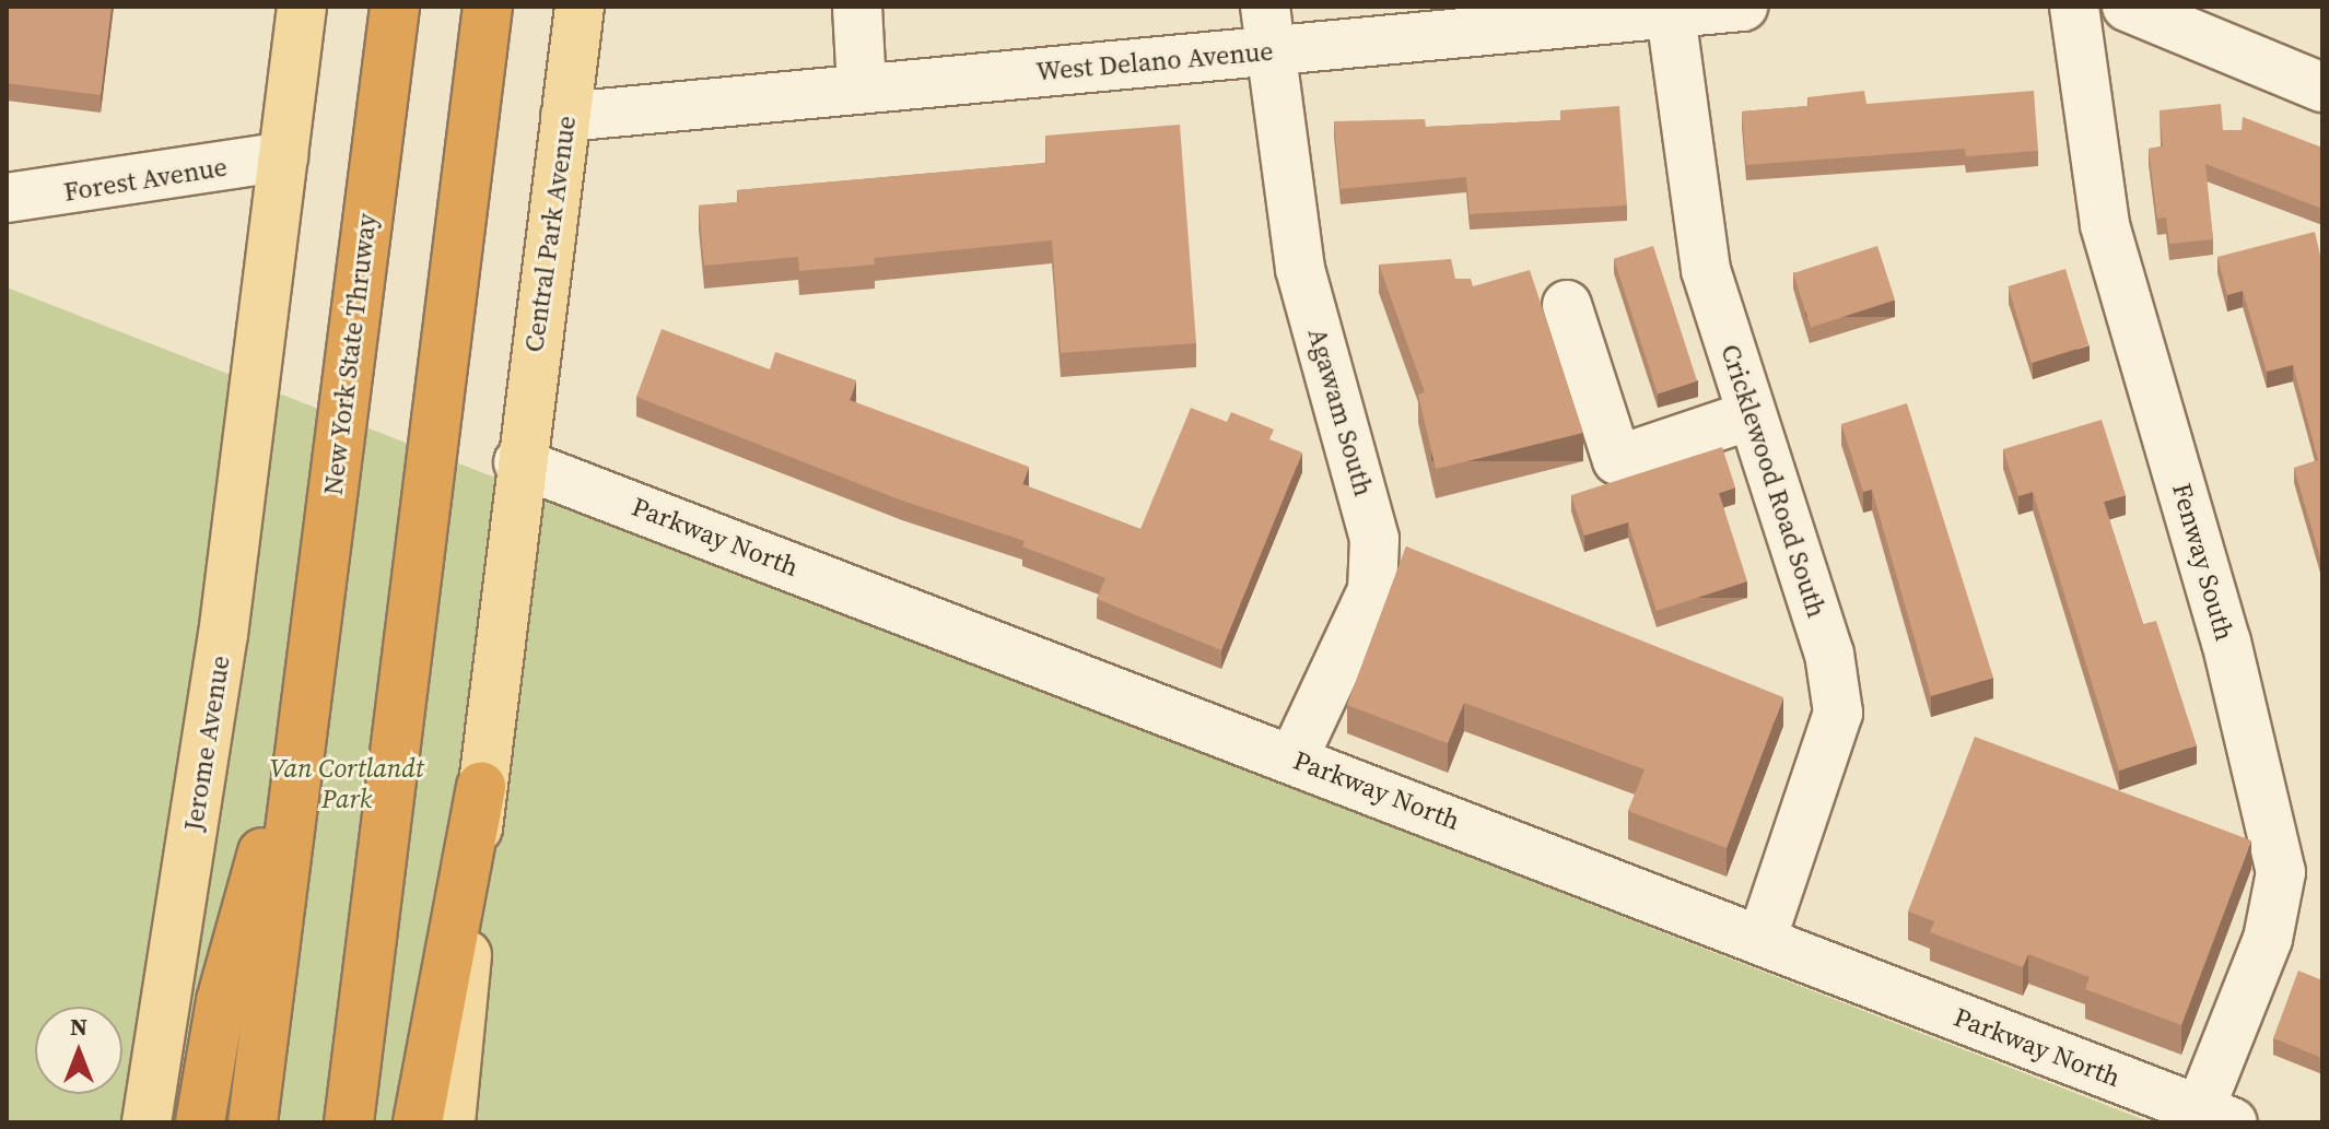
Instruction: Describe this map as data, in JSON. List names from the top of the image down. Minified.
{"streets":{"highway":["New York State Thruway"],"main road":["Central Park Avenue","Jerome Avenue"],"street":["West Delano Avenue","Forest Avenue","Agawam South","Cricklewood Road South","Parkway North","Fenway South"]},"crossings":[["West Delano Avenue","Central Park Avenue"],["West Delano Avenue","Agawam South"],["West Delano Avenue","Cricklewood Road South"],["Forest Avenue","Jerome Avenue"],["Central Park Avenue","Parkway North"],["Agawam South","Parkway North"],["Cricklewood Road South","Parkway North"],["Parkway North","Fenway South"]],"parks":["Van Cortlandt Park"],"north":"top"}
